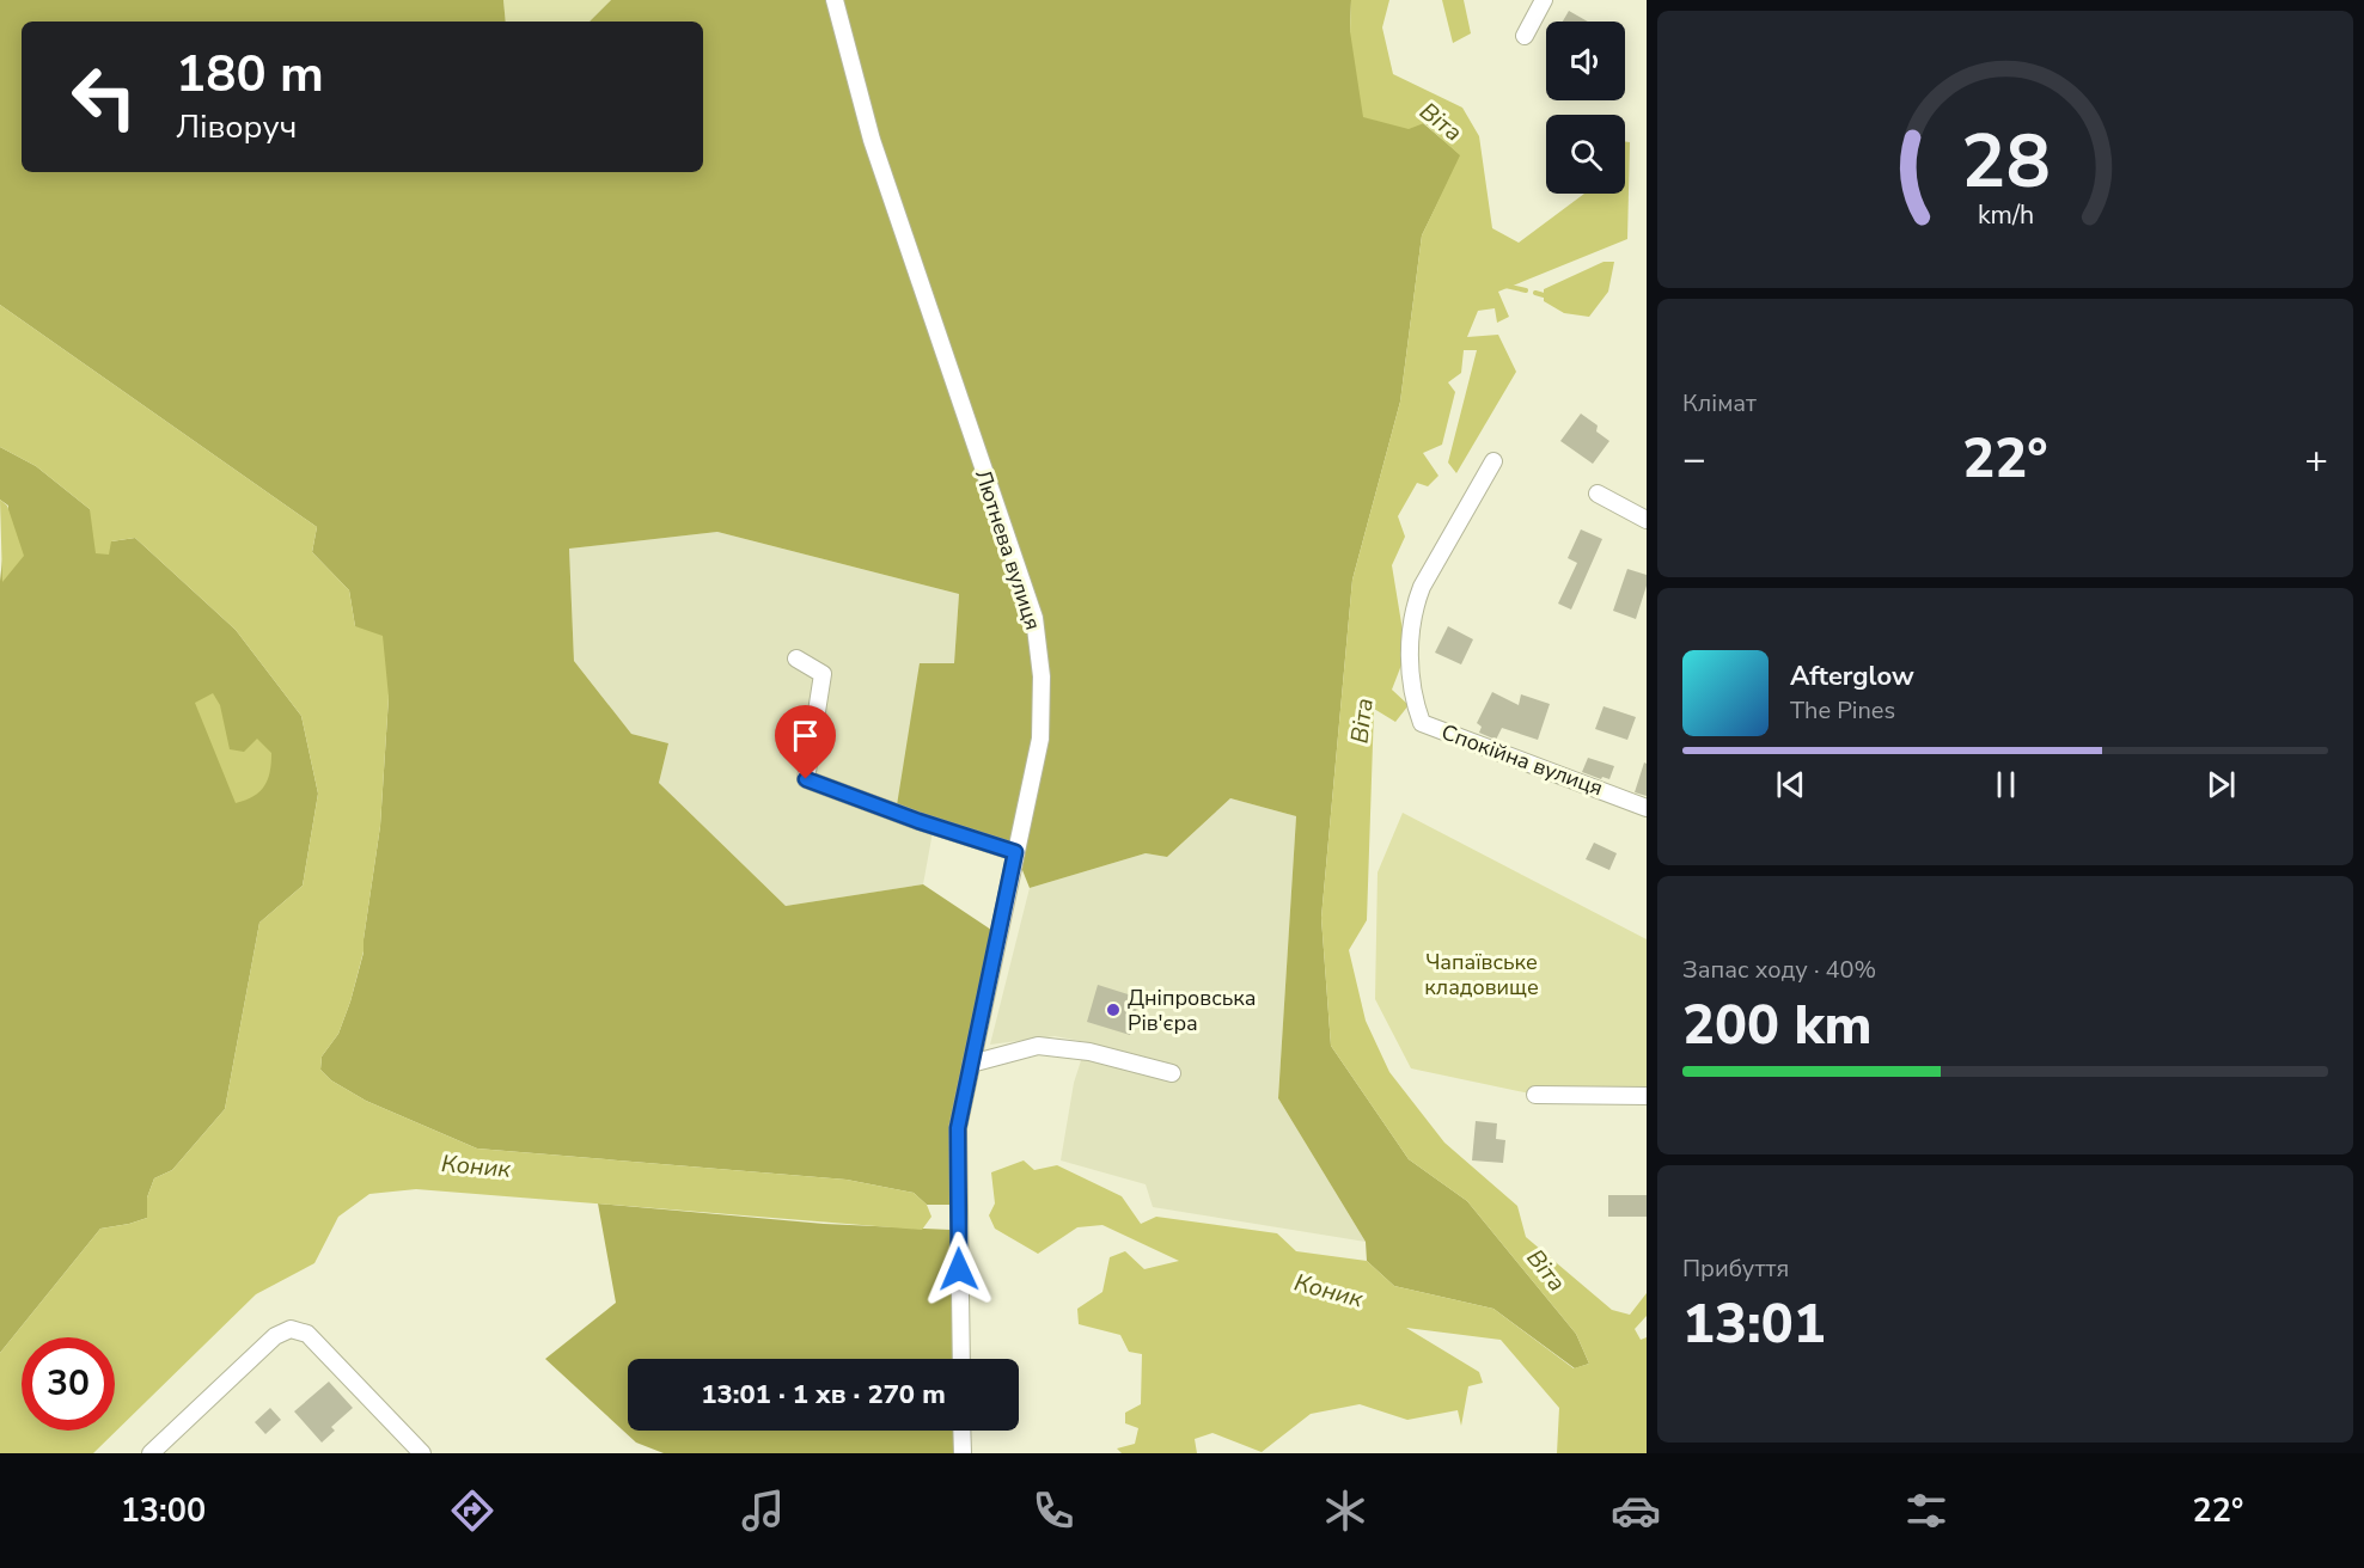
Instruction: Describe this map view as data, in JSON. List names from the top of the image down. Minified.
{"streets":{"street":["Лютнева вулиця","Спокійна вулиця"]},"water":["Віта","Коник"],"parks":["Чапаївське кладовище"],"places":["Дніпровська Рів'єра"],"page":{"turn":["180 m","Ліворуч"],"tile":["Клімат",["Запас ходу · 40%","200 km"],["Прибуття","13:01"]],"heat":["−","22°","+"],"song":["Afterglow","The Pines"],"limit":"30","trip":"13:01 · 1 хв · 270 m","tabs":["13:00","22°"],"gauge":["28","km/h"]}}
